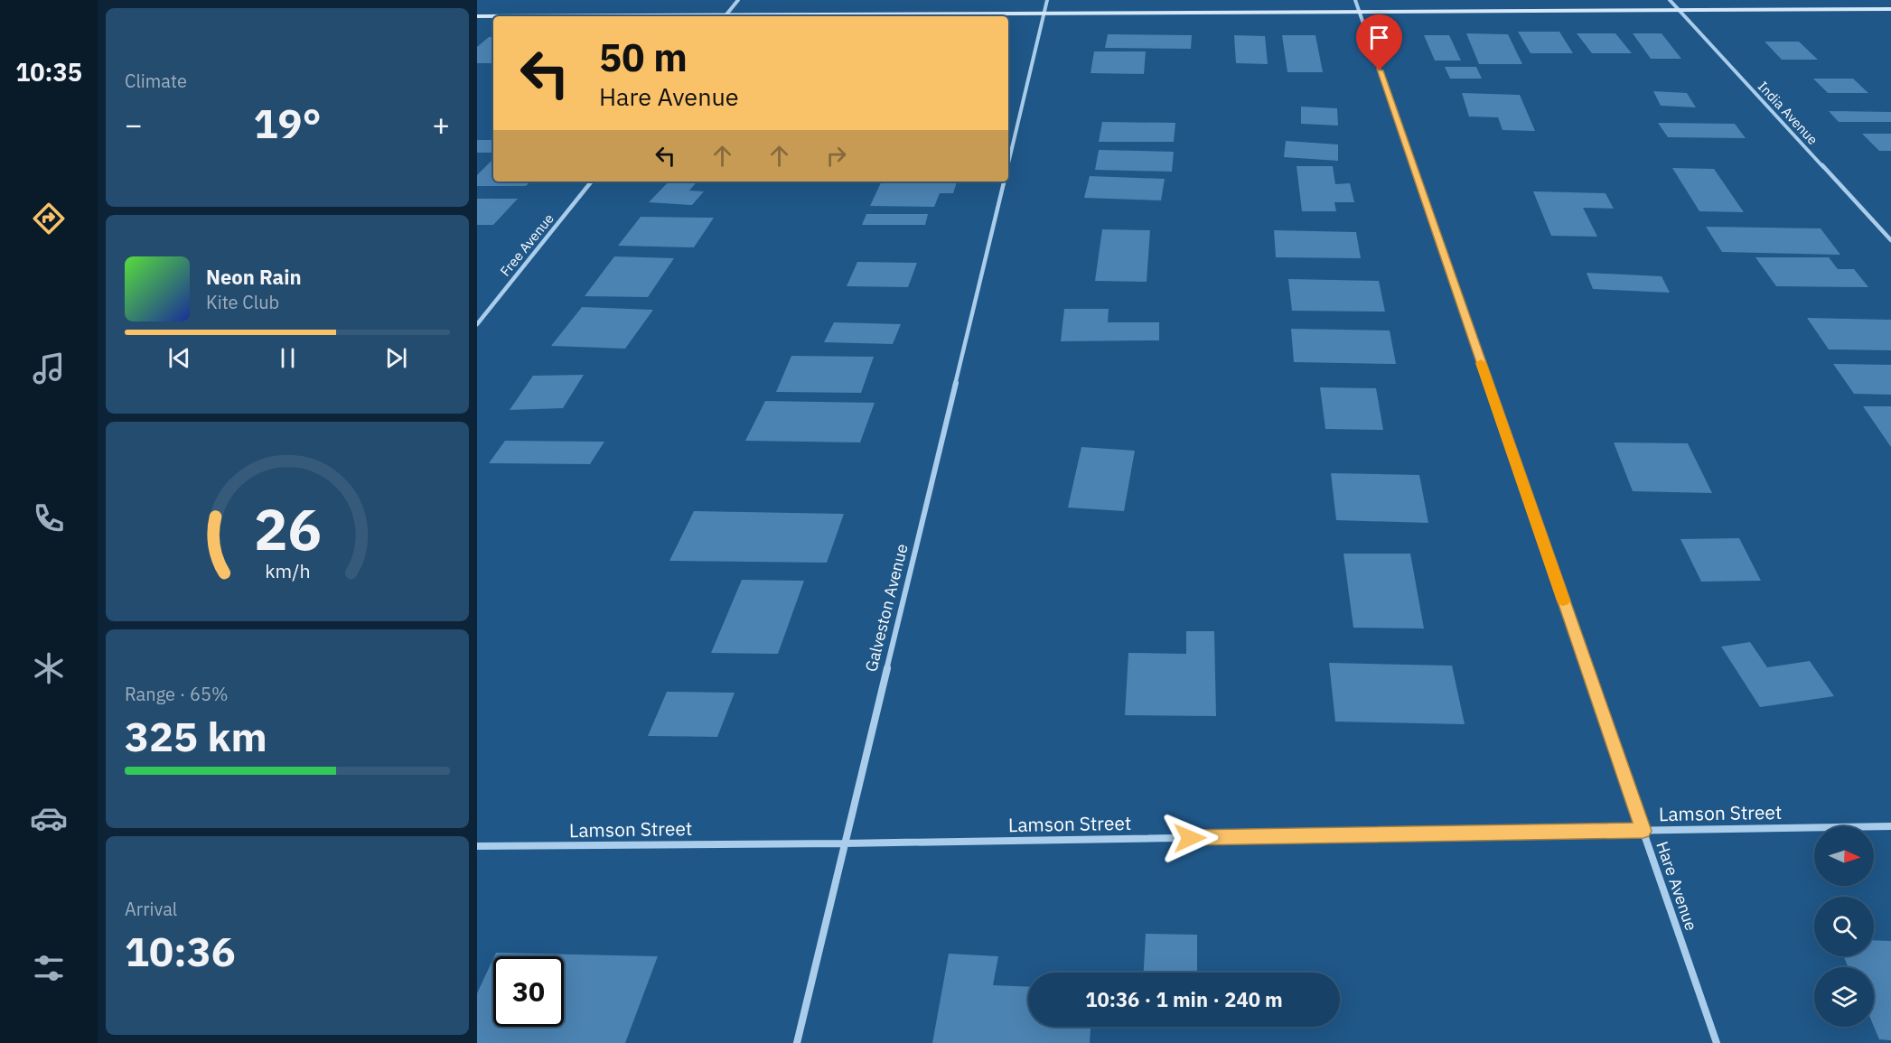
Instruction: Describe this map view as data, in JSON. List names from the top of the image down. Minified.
{"streets":{"street":["India Avenue","Free Avenue","Galveston Avenue","Lamson Street","Hare Avenue"]},"crossings":[["Galveston Avenue","Lamson Street"],["Lamson Street","Hare Avenue"]],"north":"right","page":{"tabs":"10:35","tile":["Climate",["Range · 65%","325 km"],["Arrival","10:36"]],"turn":["50 m","Hare Avenue"],"heat":["−","19°","+"],"song":["Neon Rain","Kite Club"],"limit":"30","trip":"10:36 · 1 min · 240 m","gauge":["26","km/h"]}}
